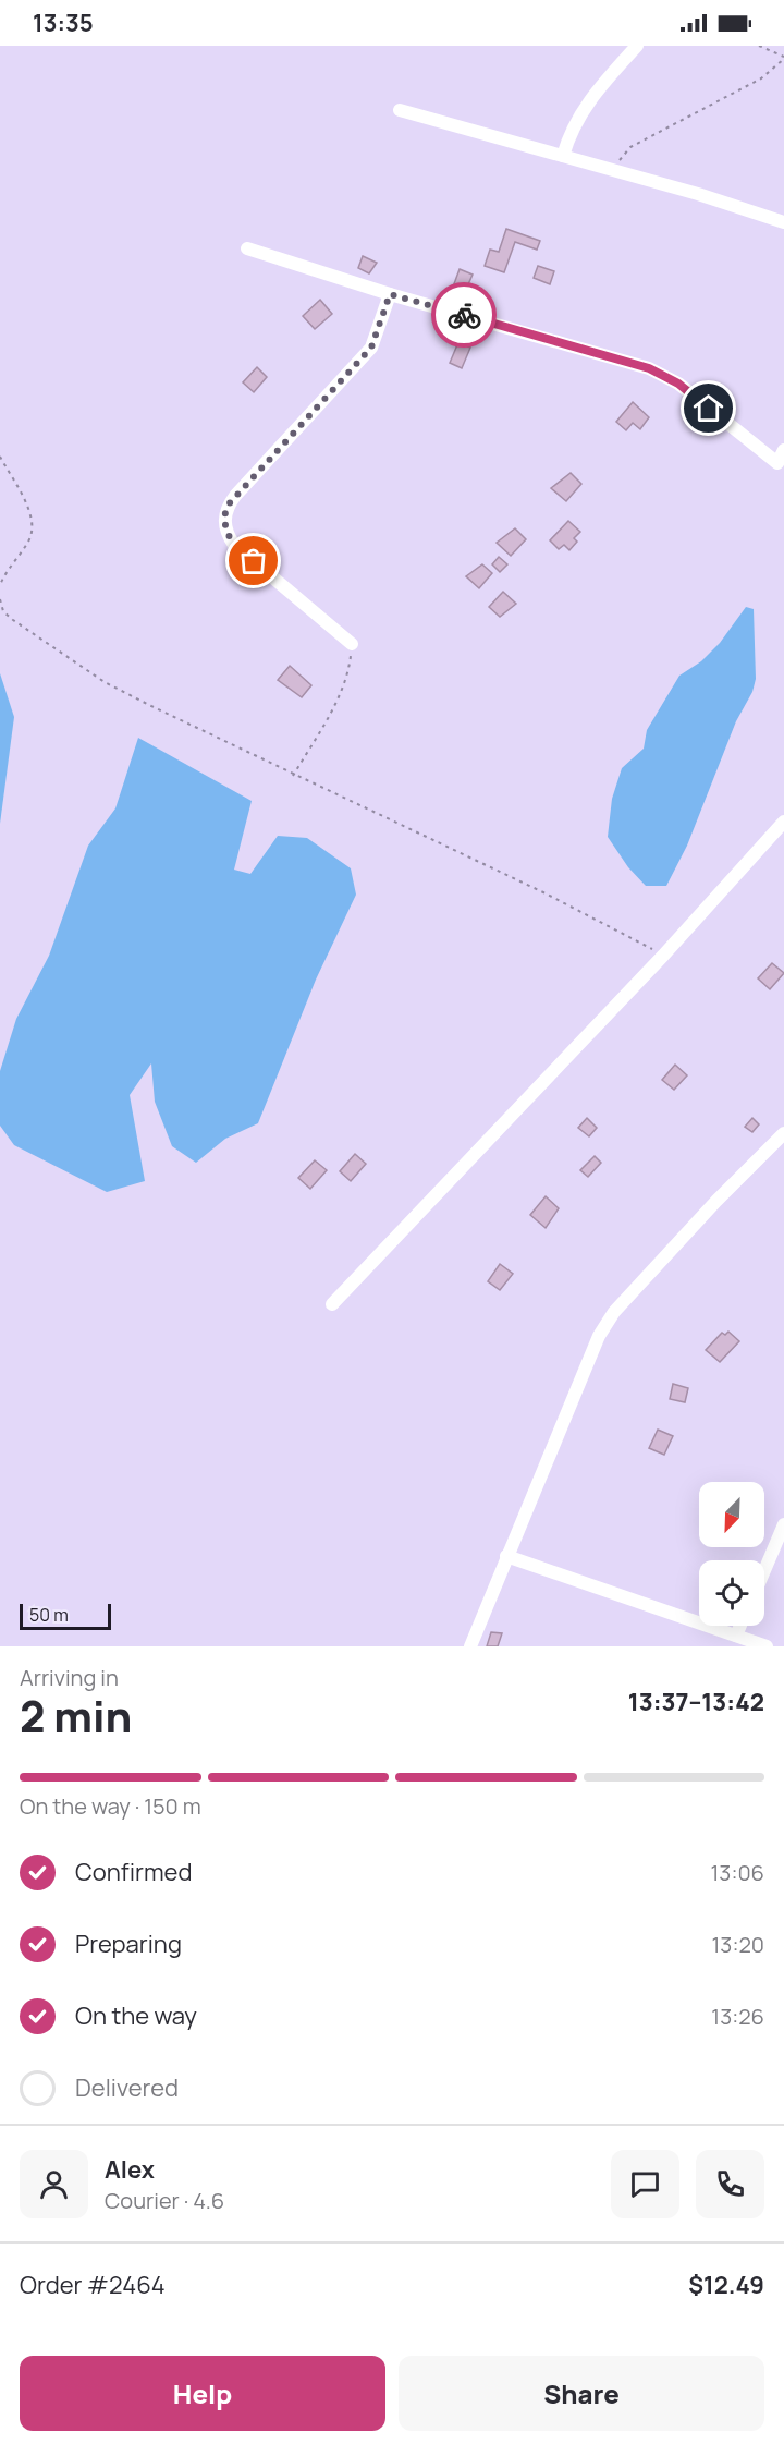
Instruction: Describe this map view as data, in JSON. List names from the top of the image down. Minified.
{"scale_bar":"50 m","north":"bottom left","page":{"status":"13:35","scale":"50 m","heading":["2 min","Arriving in","13:37–13:42"],"panel":["Alex","Courier · 4.6","Order #2464","$12.49"],"bar":"On the way · 150 m","list":[["Confirmed","13:06"],["Preparing","13:20"],["On the way","13:26"],"Delivered"],"buttons":["Help","Share"]}}
